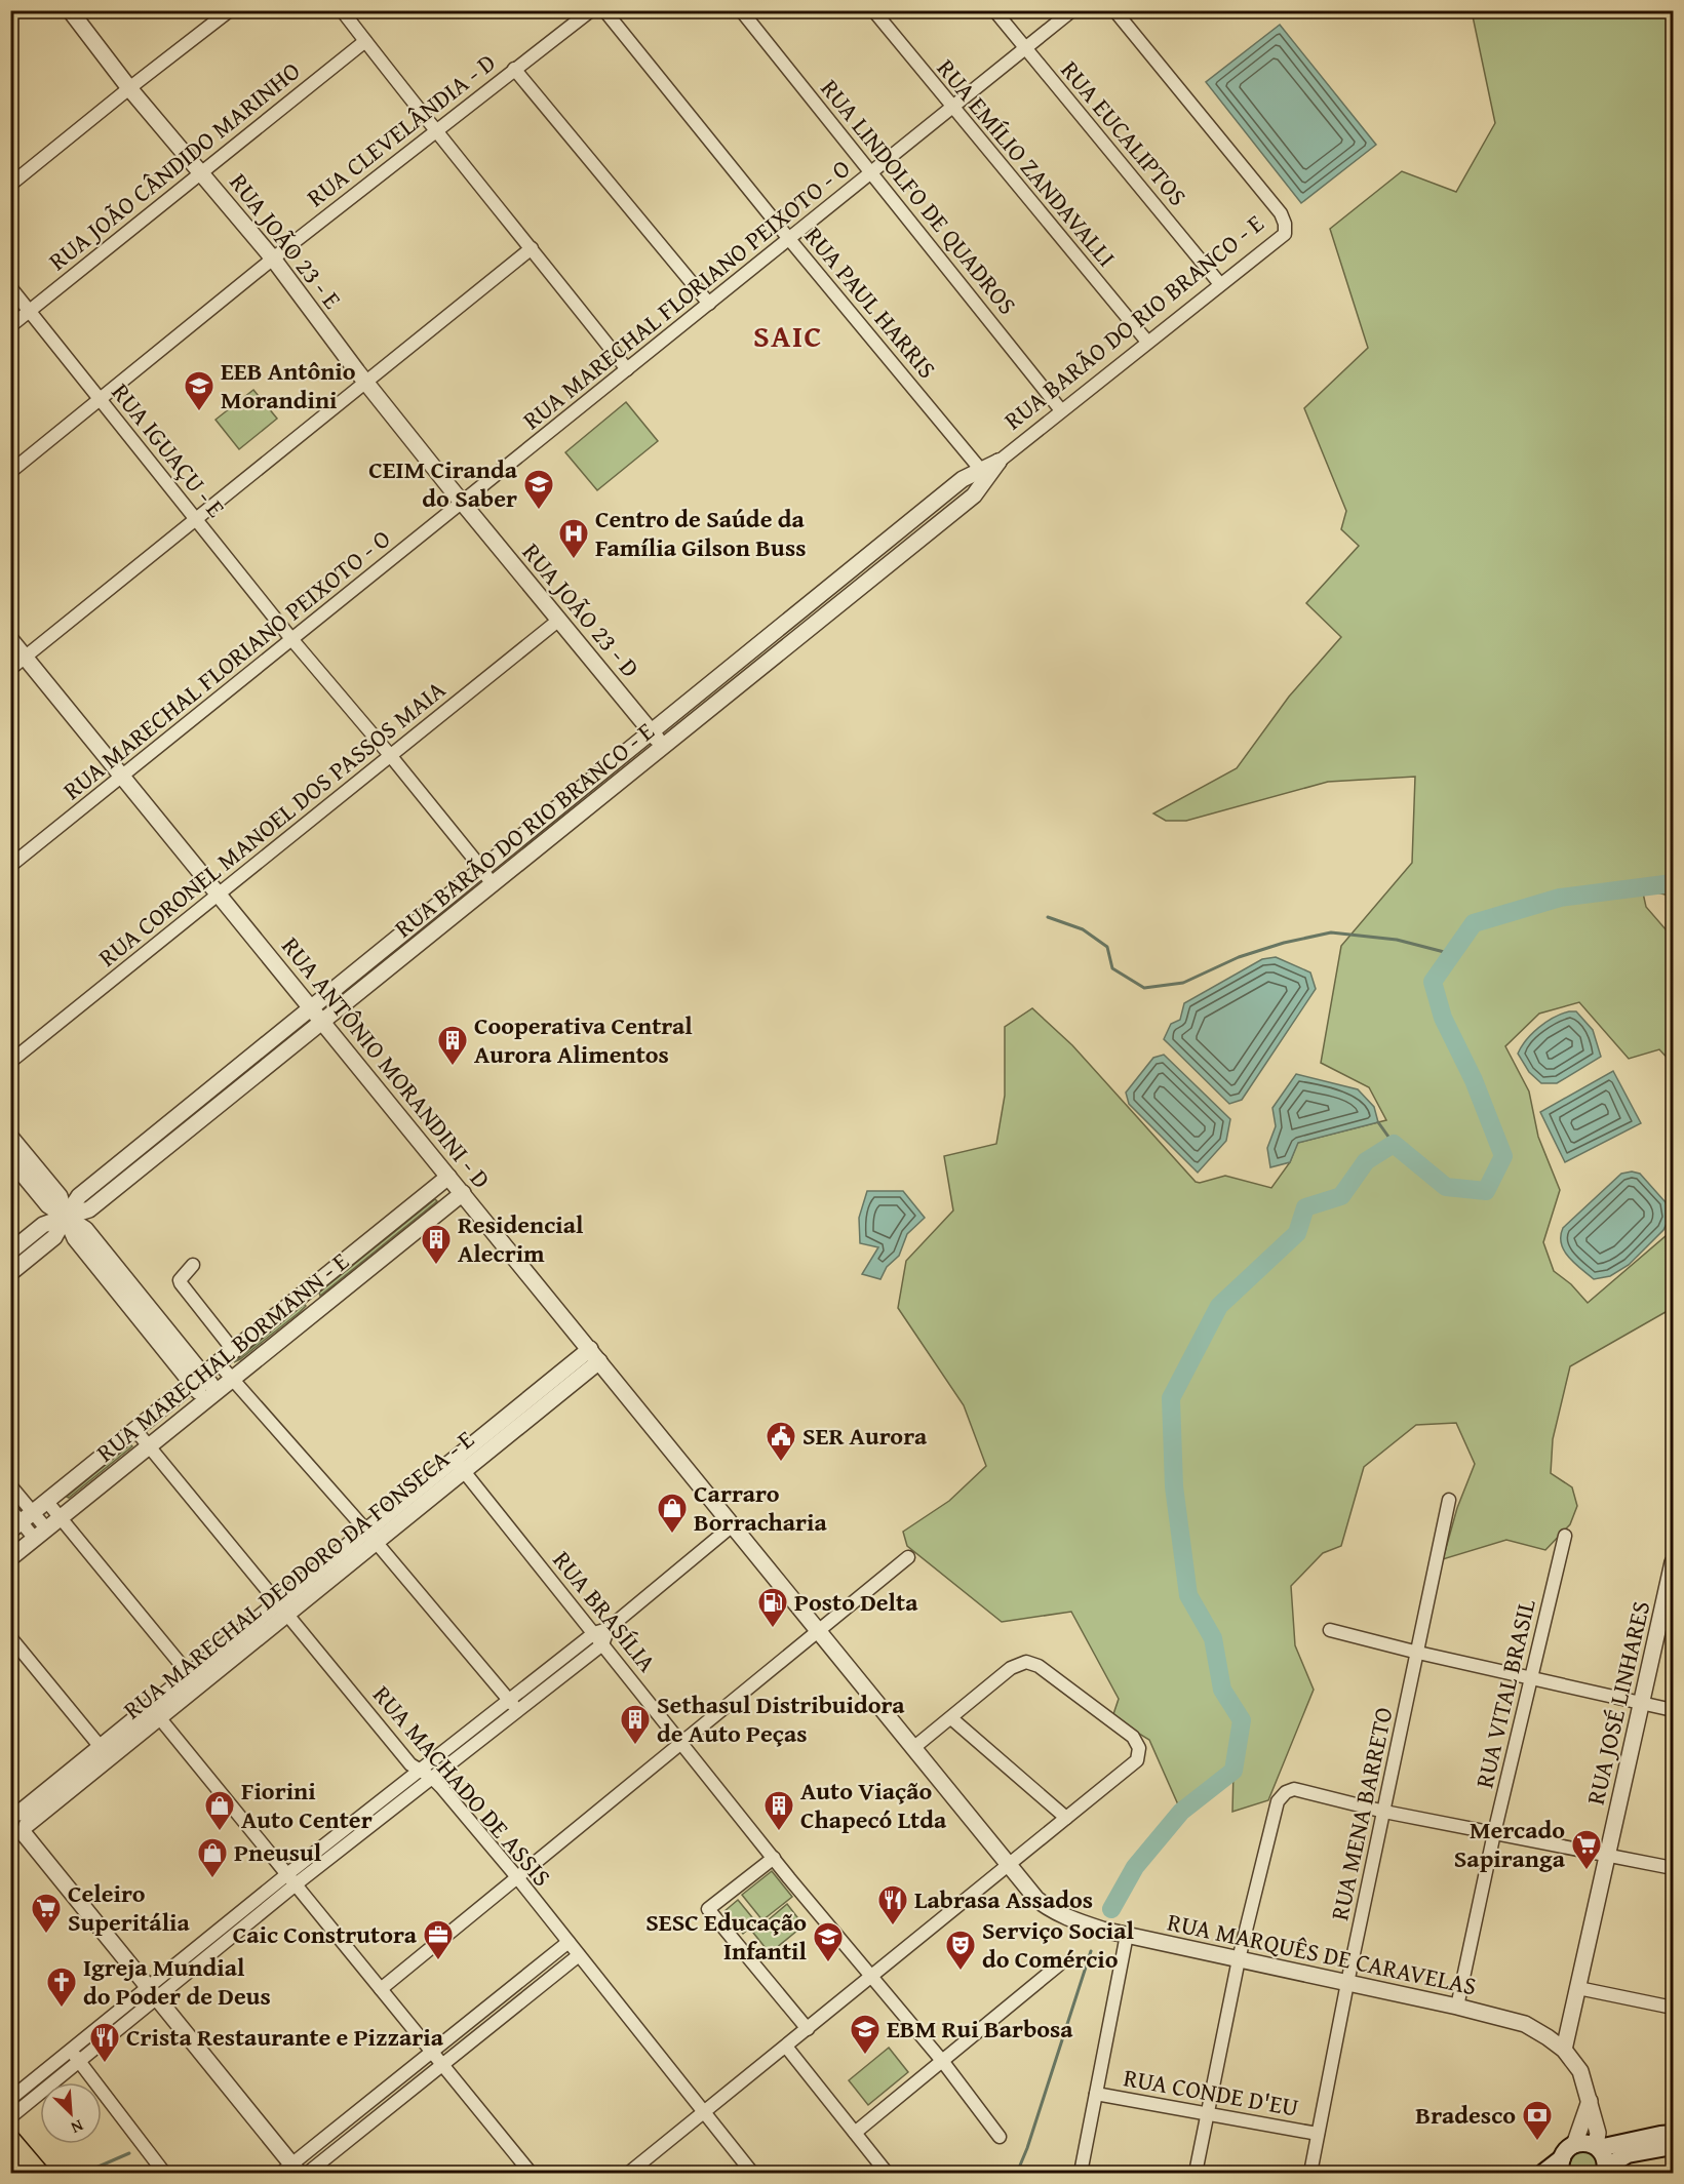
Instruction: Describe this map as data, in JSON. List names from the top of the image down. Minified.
{"streets":{"street":["RUA CLEVELÂNDIA - D","RUA EUCALIPTOS","RUA EMÍLIO ZANDAVALLI","RUA JOÃO CÂNDIDO MARINHO","RUA LINDOLFO DE QUADROS","RUA JOÃO 23 - E","RUA MARECHAL FLORIANO PEIXOTO - O","RUA PAUL HARRIS","RUA BARÃO DO RIO BRANCO - E","RUA IGUAÇU - E","RUA JOÃO 23 - D","RUA CORONEL MANOEL DOS PASSOS MAIA","RUA ANTÔNIO MORANDINI - D","RUA MARECHAL BORMANN - E","RUA MARECHAL DEODORO DA FONSECA - E","RUA BRASÍLIA","RUA VITAL BRASIL","RUA JOSÉ LINHARES","RUA MACHADO DE ASSIS","RUA MENA BARRETO","RUA MARQUÊS DE CARAVELAS","RUA CONDE D'EU"]},"crossings":[["RUA CLEVELÂNDIA - D","RUA JOÃO 23 - E"],["RUA CLEVELÂNDIA - D","RUA IGUAÇU - E"],["RUA EUCALIPTOS","RUA MARECHAL FLORIANO PEIXOTO - O"],["RUA EUCALIPTOS","RUA BARÃO DO RIO BRANCO - E"],["RUA EMÍLIO ZANDAVALLI","RUA MARECHAL FLORIANO PEIXOTO - O"],["RUA EMÍLIO ZANDAVALLI","RUA BARÃO DO RIO BRANCO - E"],["RUA JOÃO CÂNDIDO MARINHO","RUA JOÃO 23 - E"],["RUA JOÃO CÂNDIDO MARINHO","RUA IGUAÇU - E"],["RUA LINDOLFO DE QUADROS","RUA MARECHAL FLORIANO PEIXOTO - O"],["RUA LINDOLFO DE QUADROS","RUA BARÃO DO RIO BRANCO - E"],["RUA JOÃO 23 - E","RUA MARECHAL FLORIANO PEIXOTO - O"],["RUA JOÃO 23 - E","RUA JOÃO 23 - D"],["RUA MARECHAL FLORIANO PEIXOTO - O","RUA PAUL HARRIS"],["RUA MARECHAL FLORIANO PEIXOTO - O","RUA IGUAÇU - E"],["RUA MARECHAL FLORIANO PEIXOTO - O","RUA JOÃO 23 - D"],["RUA MARECHAL FLORIANO PEIXOTO - O","RUA ANTÔNIO MORANDINI - D"],["RUA PAUL HARRIS","RUA BARÃO DO RIO BRANCO - E"],["RUA BARÃO DO RIO BRANCO - E","RUA IGUAÇU - E"],["RUA BARÃO DO RIO BRANCO - E","RUA JOÃO 23 - D"],["RUA BARÃO DO RIO BRANCO - E","RUA ANTÔNIO MORANDINI - D"],["RUA IGUAÇU - E","RUA CORONEL MANOEL DOS PASSOS MAIA"],["RUA JOÃO 23 - D","RUA CORONEL MANOEL DOS PASSOS MAIA"],["RUA CORONEL MANOEL DOS PASSOS MAIA","RUA ANTÔNIO MORANDINI - D"],["RUA ANTÔNIO MORANDINI - D","RUA MARECHAL BORMANN - E"],["RUA ANTÔNIO MORANDINI - D","RUA MARECHAL DEODORO DA FONSECA - E"],["RUA ANTÔNIO MORANDINI - D","RUA MARQUÊS DE CARAVELAS"],["RUA MARECHAL BORMANN - E","RUA MACHADO DE ASSIS"],["RUA MARECHAL DEODORO DA FONSECA - E","RUA BRASÍLIA"],["RUA MARECHAL DEODORO DA FONSECA - E","RUA MACHADO DE ASSIS"],["RUA VITAL BRASIL","RUA MARQUÊS DE CARAVELAS"],["RUA JOSÉ LINHARES","RUA MARQUÊS DE CARAVELAS"],["RUA MENA BARRETO","RUA MARQUÊS DE CARAVELAS"],["RUA MENA BARRETO","RUA CONDE D'EU"]],"districts":["SAIC"],"places":{"school or university":["EEB Antônio Morandini","CEIM Ciranda do Saber","SESC Educação Infantil","EBM Rui Barbosa"],"hospital":["Centro de Saúde da Família Gilson Buss"],"building":["Cooperativa Central Aurora Alimentos","Residencial Alecrim","Sethasul Distribuidora de Auto Peças","Auto Viação Chapecó Ltda"],"public building":["SER Aurora"],"shop":["Carraro Borracharia","Fiorini Auto Center","Pneusul"],"fuel station":["Posto Delta"],"supermarket":["Mercado Sapiranga","Celeiro Superitália"],"restaurant":["Labrasa Assados","Crista Restaurante e Pizzaria"],"office":["Caic Construtora"],"theatre":["Serviço Social do Comércio"],"church":["Igreja Mundial do Poder de Deus"],"bank":["Bradesco"]},"north":"bottom right"}
